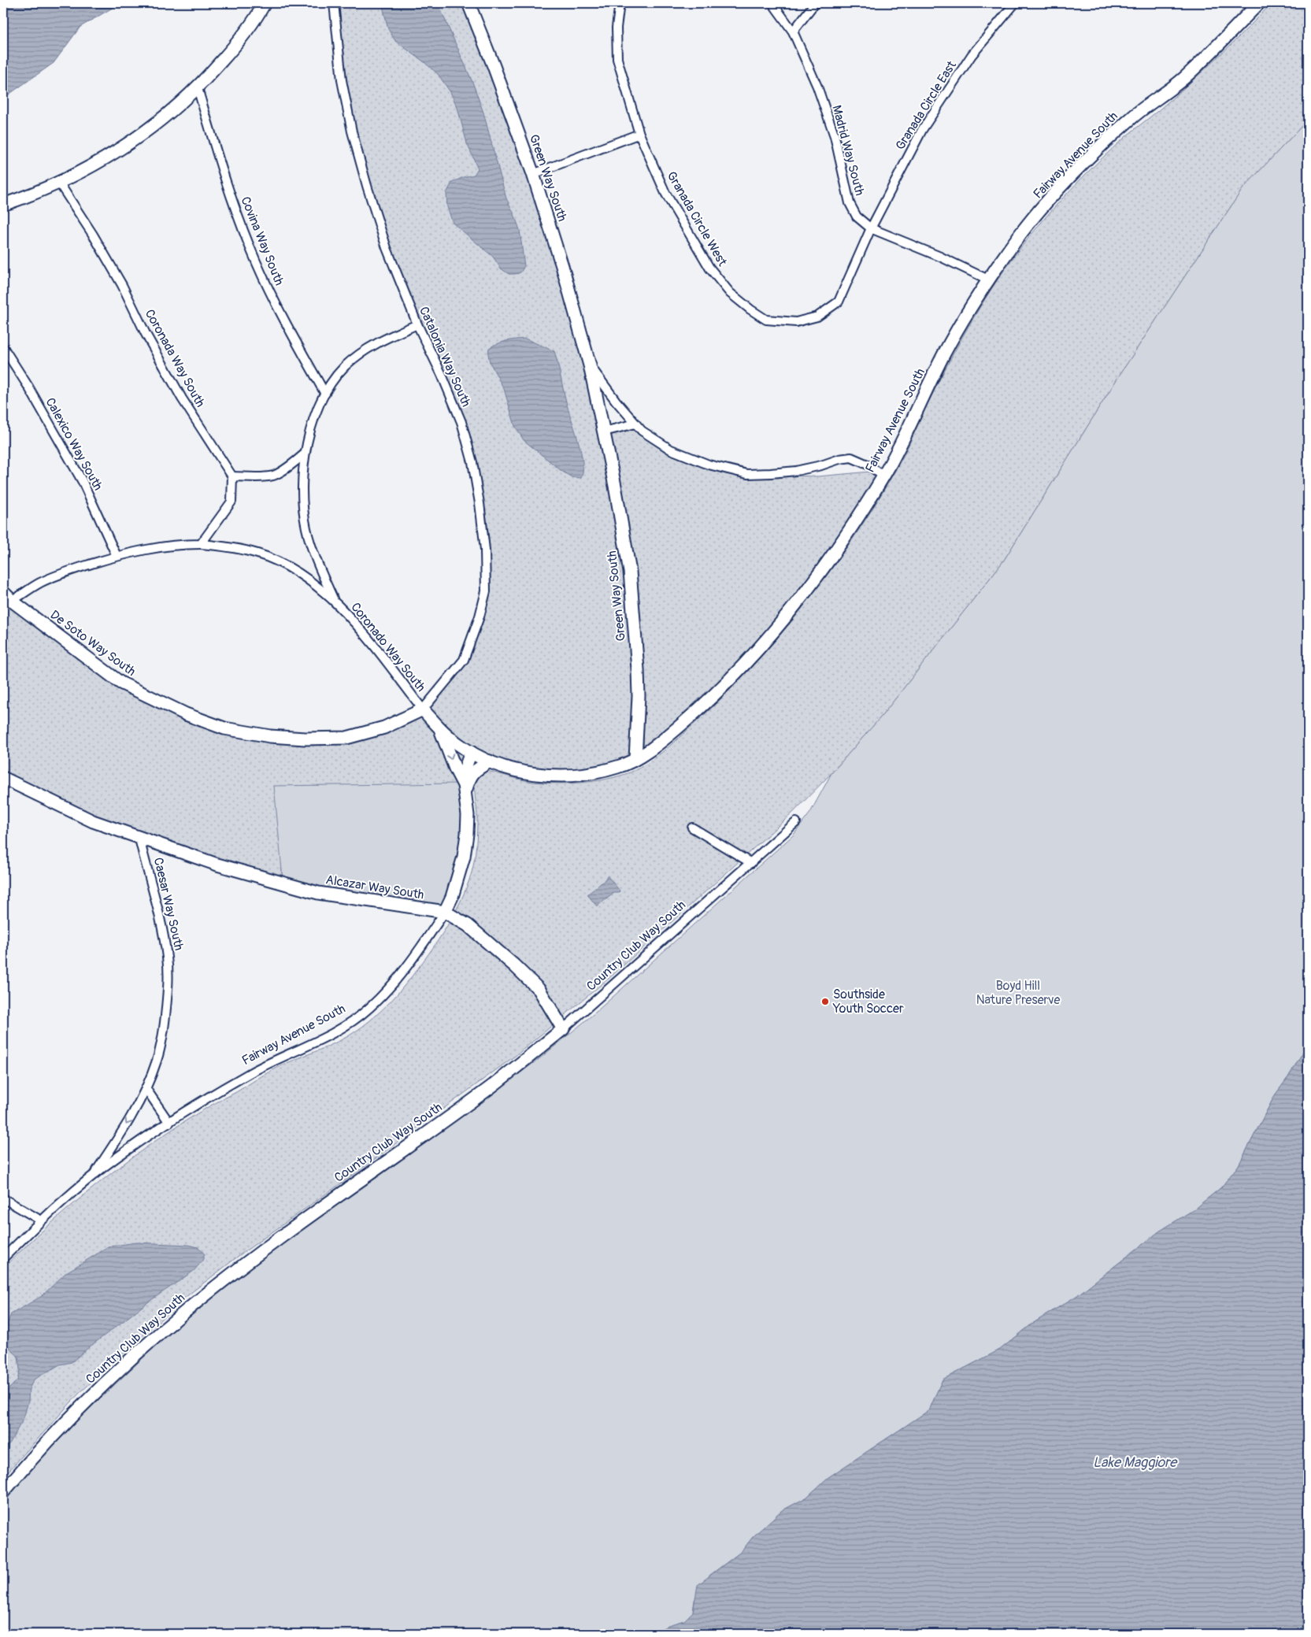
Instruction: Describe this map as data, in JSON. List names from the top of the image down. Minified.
{"streets":{"street":["Granada Circle East","Madrid Way South","Fairway Avenue South","Green Way South","Granada Circle West","Covina Way South","Catalonia Way South","Coronada Way South","Calexico Way South","De Soto Way South","Coronado Way South","Alcazar Way South","Caesar Way South","Country Club Way South"]},"crossings":[["Granada Circle East","Madrid Way South"],["Granada Circle East","Granada Circle West"],["Madrid Way South","Fairway Avenue South"],["Madrid Way South","Granada Circle West"],["Fairway Avenue South","Green Way South"],["Fairway Avenue South","Catalonia Way South"],["Fairway Avenue South","De Soto Way South"],["Fairway Avenue South","Coronado Way South"],["Fairway Avenue South","Alcazar Way South"],["Fairway Avenue South","Caesar Way South"],["Catalonia Way South","De Soto Way South"],["Catalonia Way South","Coronado Way South"],["De Soto Way South","Coronado Way South"],["Alcazar Way South","Caesar Way South"],["Alcazar Way South","Country Club Way South"]],"water":["Lake Maggiore"],"parks":["Boyd Hill Nature Preserve"],"places":["Southside Youth Soccer"]}
